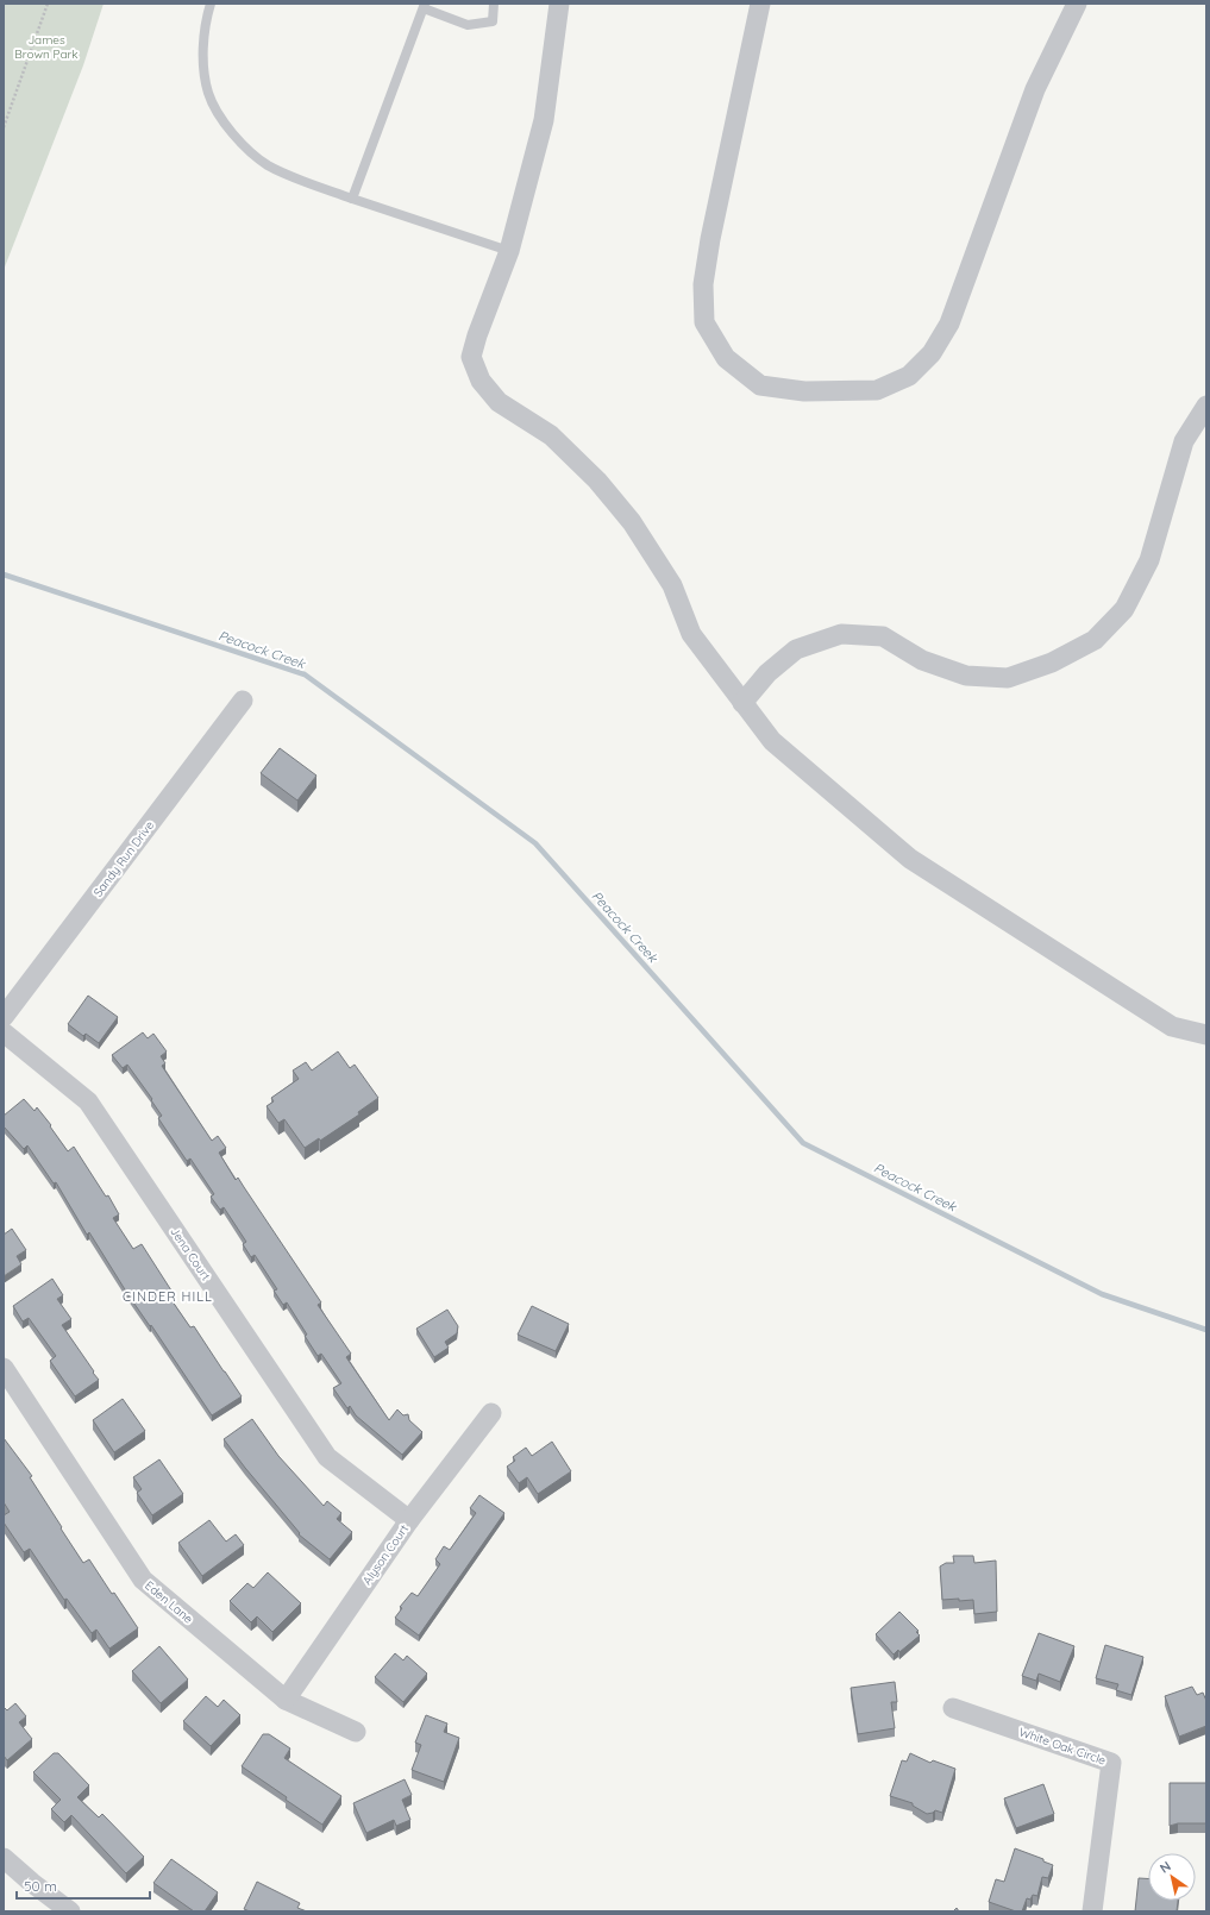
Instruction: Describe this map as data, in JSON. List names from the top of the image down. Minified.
{"streets":{"street":["Sandy Run Drive","Jena Court","Alyson Court","Eden Lane","White Oak Circle"]},"crossings":[["Jena Court","Alyson Court"],["Alyson Court","Eden Lane"]],"districts":["CINDER HILL"],"water":["Peacock Creek"],"parks":["James Brown Park"],"scale_bar":"50 m","north":"top left"}
